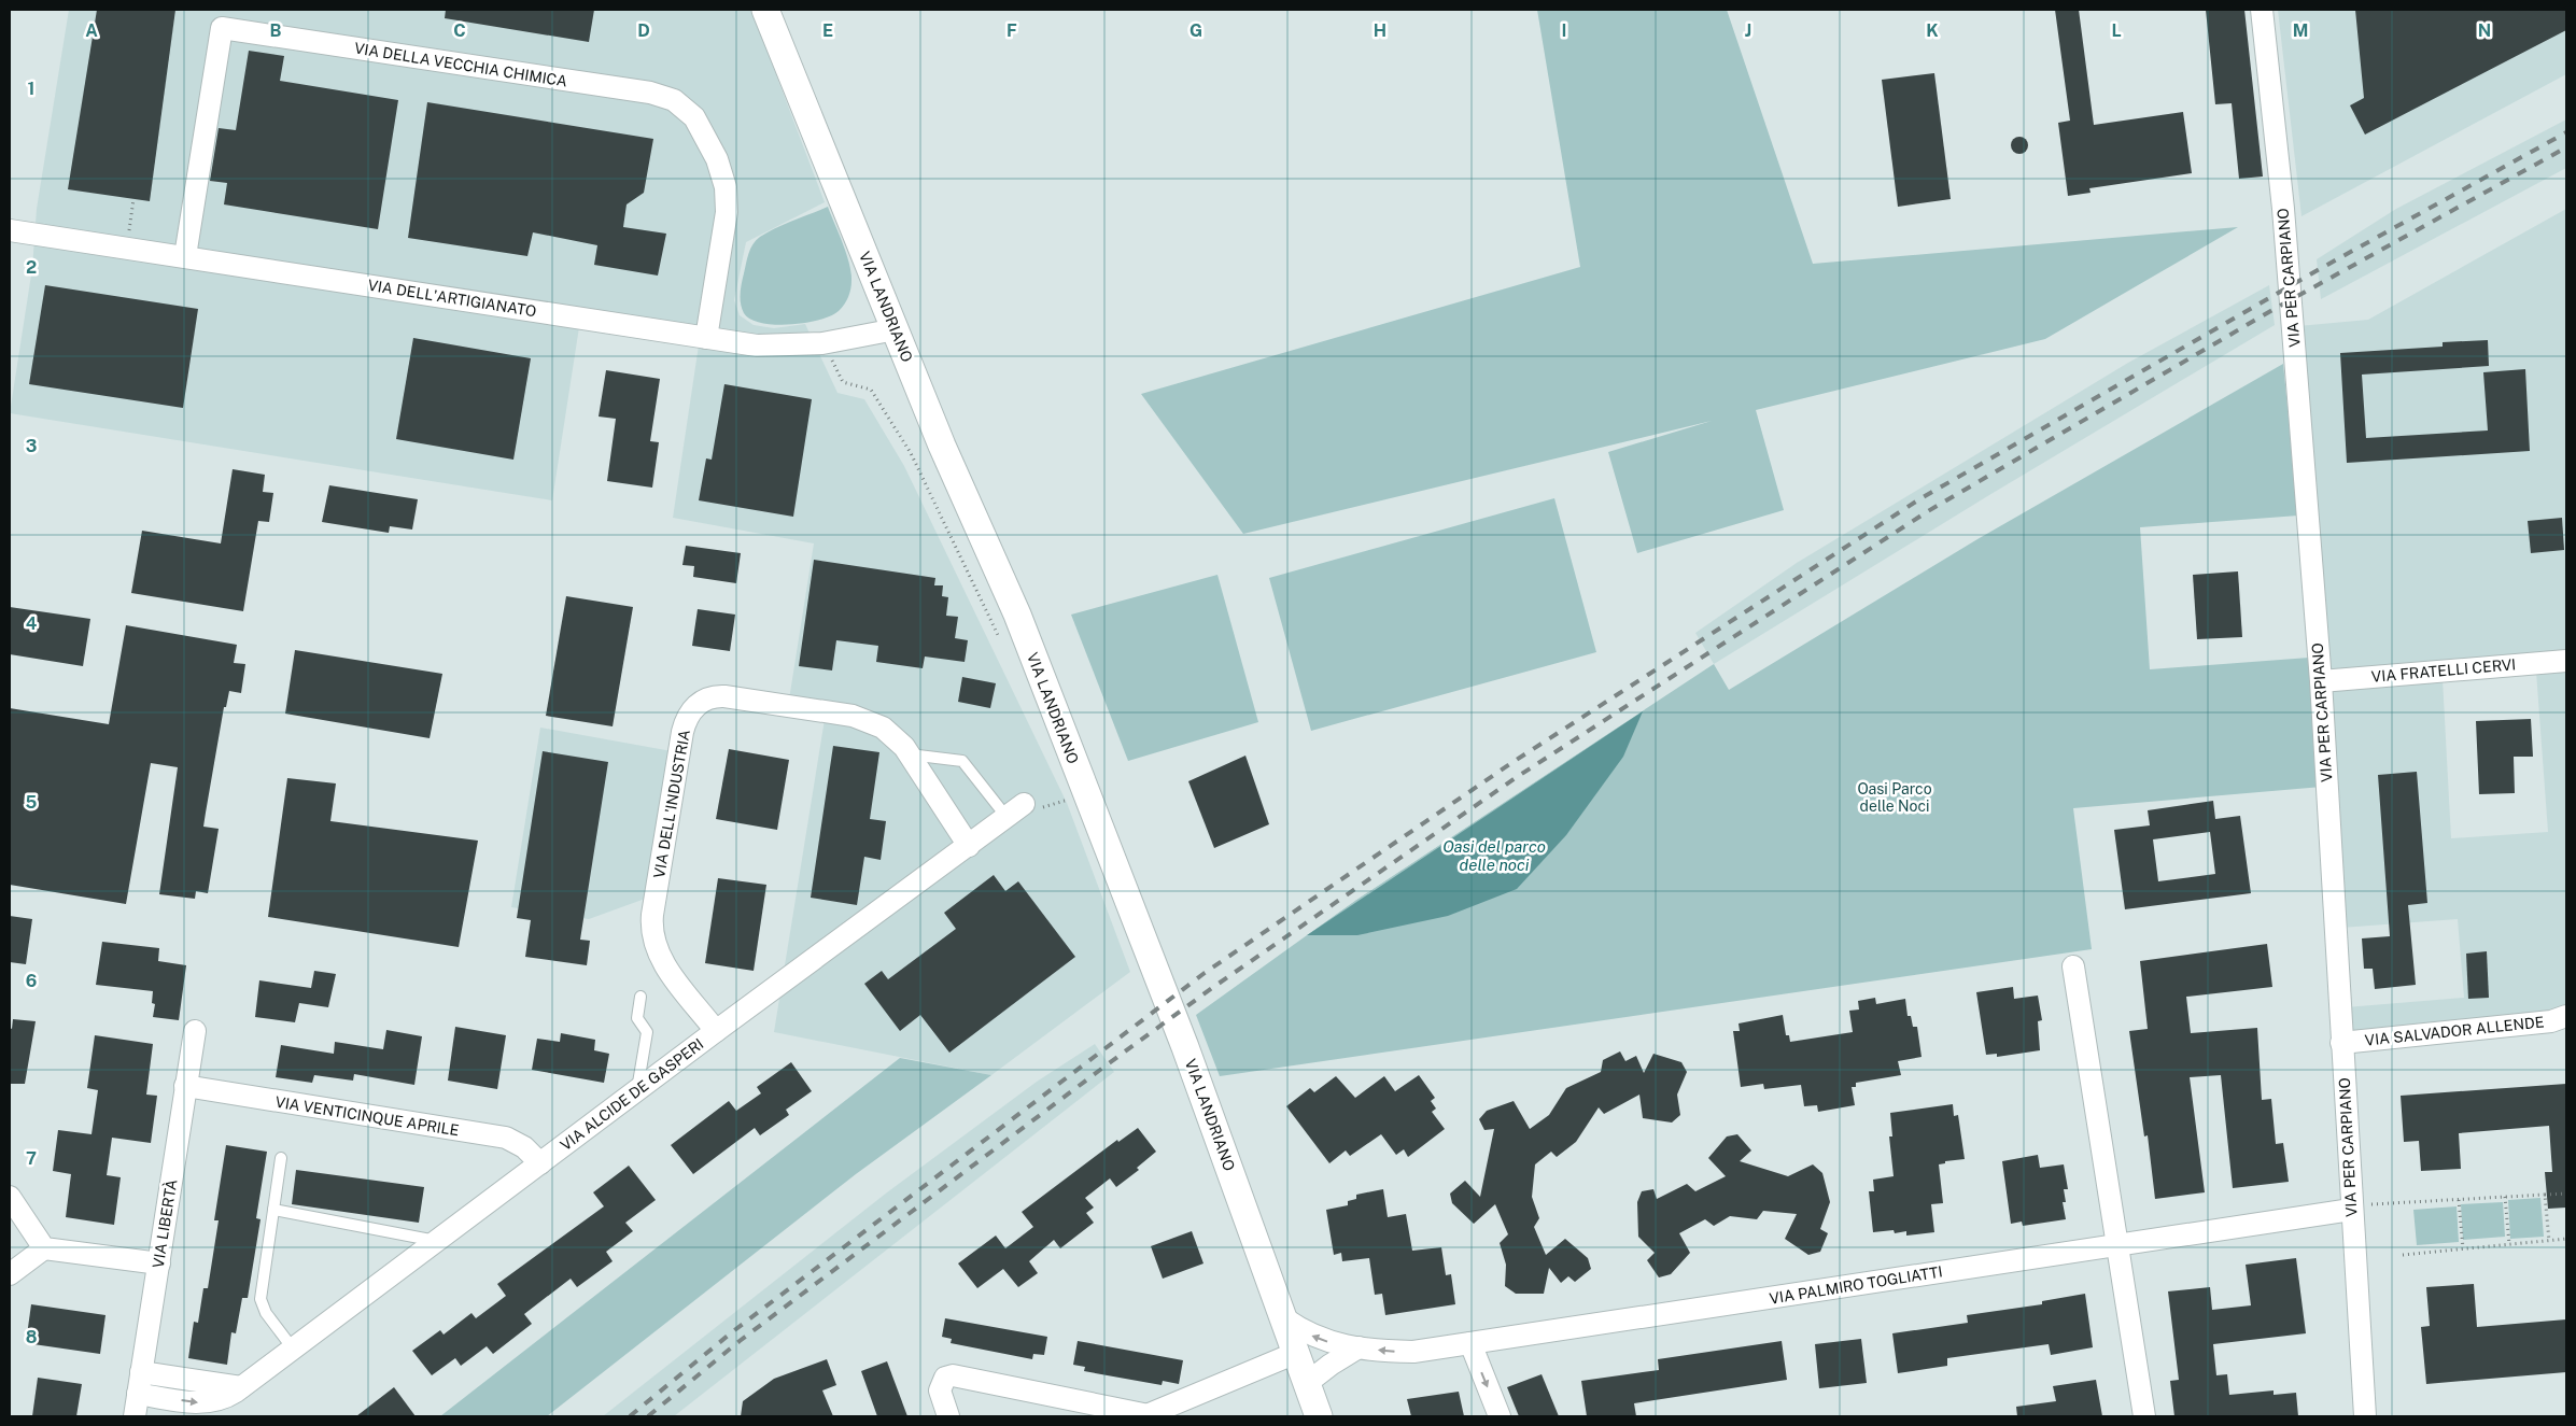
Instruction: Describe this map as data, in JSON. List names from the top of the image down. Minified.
{"streets":{"street":["VIA DELLA VECCHIA CHIMICA","VIA PER CARPIANO","VIA DELL'ARTIGIANATO","VIA LANDRIANO","VIA FRATELLI CERVI","VIA DELL'INDUSTRIA","VIA SALVADOR ALLENDE","VIA ALCIDE DE GASPERI","VIA VENTICINQUE APRILE","VIA LIBERTÀ","VIA PALMIRO TOGLIATTI"]},"crossings":[["VIA DELLA VECCHIA CHIMICA","VIA DELL'ARTIGIANATO"],["VIA PER CARPIANO","VIA FRATELLI CERVI"],["VIA PER CARPIANO","VIA SALVADOR ALLENDE"],["VIA PER CARPIANO","VIA PALMIRO TOGLIATTI"],["VIA DELL'ARTIGIANATO","VIA LANDRIANO"],["VIA LANDRIANO","VIA PALMIRO TOGLIATTI"],["VIA DELL'INDUSTRIA","VIA ALCIDE DE GASPERI"],["VIA ALCIDE DE GASPERI","VIA VENTICINQUE APRILE"],["VIA ALCIDE DE GASPERI","VIA LIBERTÀ"],["VIA VENTICINQUE APRILE","VIA LIBERTÀ"]],"water":["Oasi del parco delle noci"],"parks":["Oasi Parco delle Noci"],"grid":{"columns":["A","B","C","D","E","F","G","H","I","J","K","L","M","N"],"rows":["1","2","3","4","5","6","7","8"]}}
